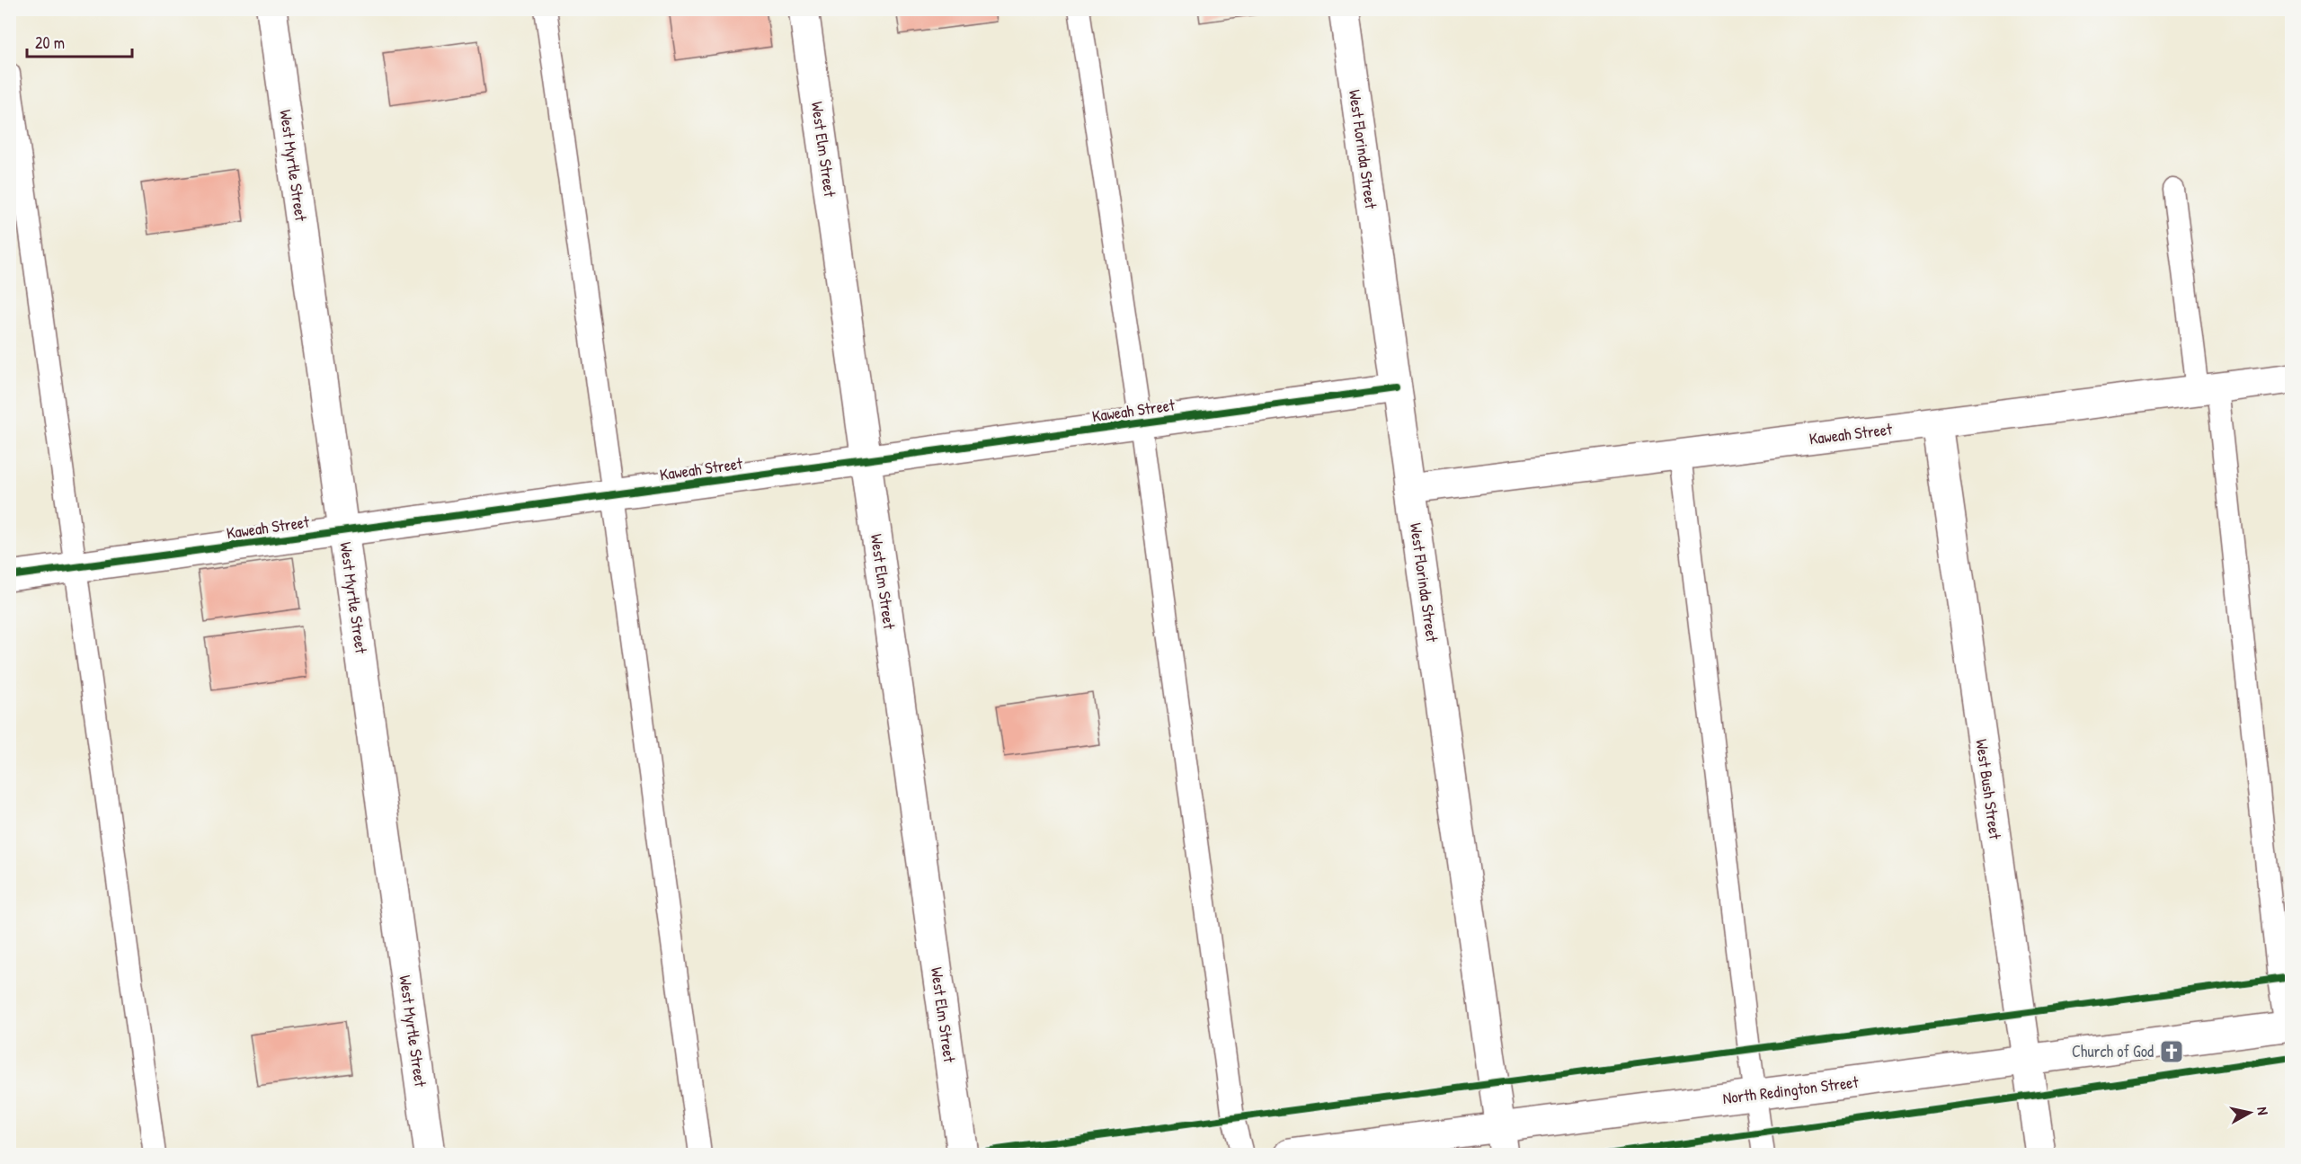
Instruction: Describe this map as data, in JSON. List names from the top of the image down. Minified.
{"streets":{"street":["West Elm Street","West Florinda Street","West Myrtle Street","Kaweah Street","West Bush Street","North Redington Street"]},"crossings":[["West Elm Street","Kaweah Street"],["West Florinda Street","Kaweah Street"],["West Florinda Street","North Redington Street"],["West Myrtle Street","Kaweah Street"],["Kaweah Street","West Bush Street"],["West Bush Street","North Redington Street"]],"places":{"church":["Church of God"]},"scale_bar":"20 m","north":"right"}
